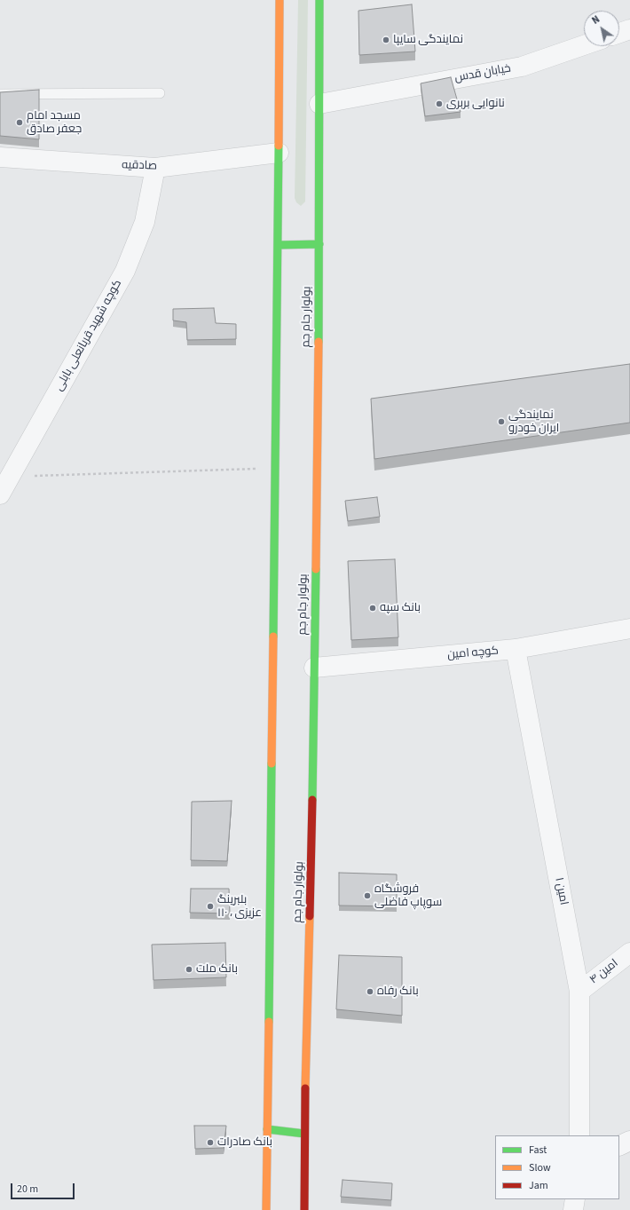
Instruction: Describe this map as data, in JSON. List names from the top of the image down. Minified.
{"streets":{"main road":["بولوار جام جم"],"street":["خیابان قدس","صادقیه","کوچه شهید قربانعلی بابلی","کوچه امین","امین ۱","امین ۴"]},"crossings":[["خیابان قدس","بولوار جام جم"],["صادقیه","کوچه شهید قربانعلی بابلی"],["بولوار جام جم","کوچه امین"],["کوچه امین","امین ۱"],["امین ۱","امین ۴"]],"places":["نمایندگی سایپا","نانوایی بربری","مسجد امام جعفر صادق","نمایندگی ایران خودرو","بانک سپه","فروشگاه سوپاپ فاضلی","بلبرینگ ۱۱۰ ، عزیزی","بانک ملت","بانک رفاه","بانک صادرات"],"legend":["Fast","Slow","Jam"],"scale_bar":"20 m","north":"top left"}
